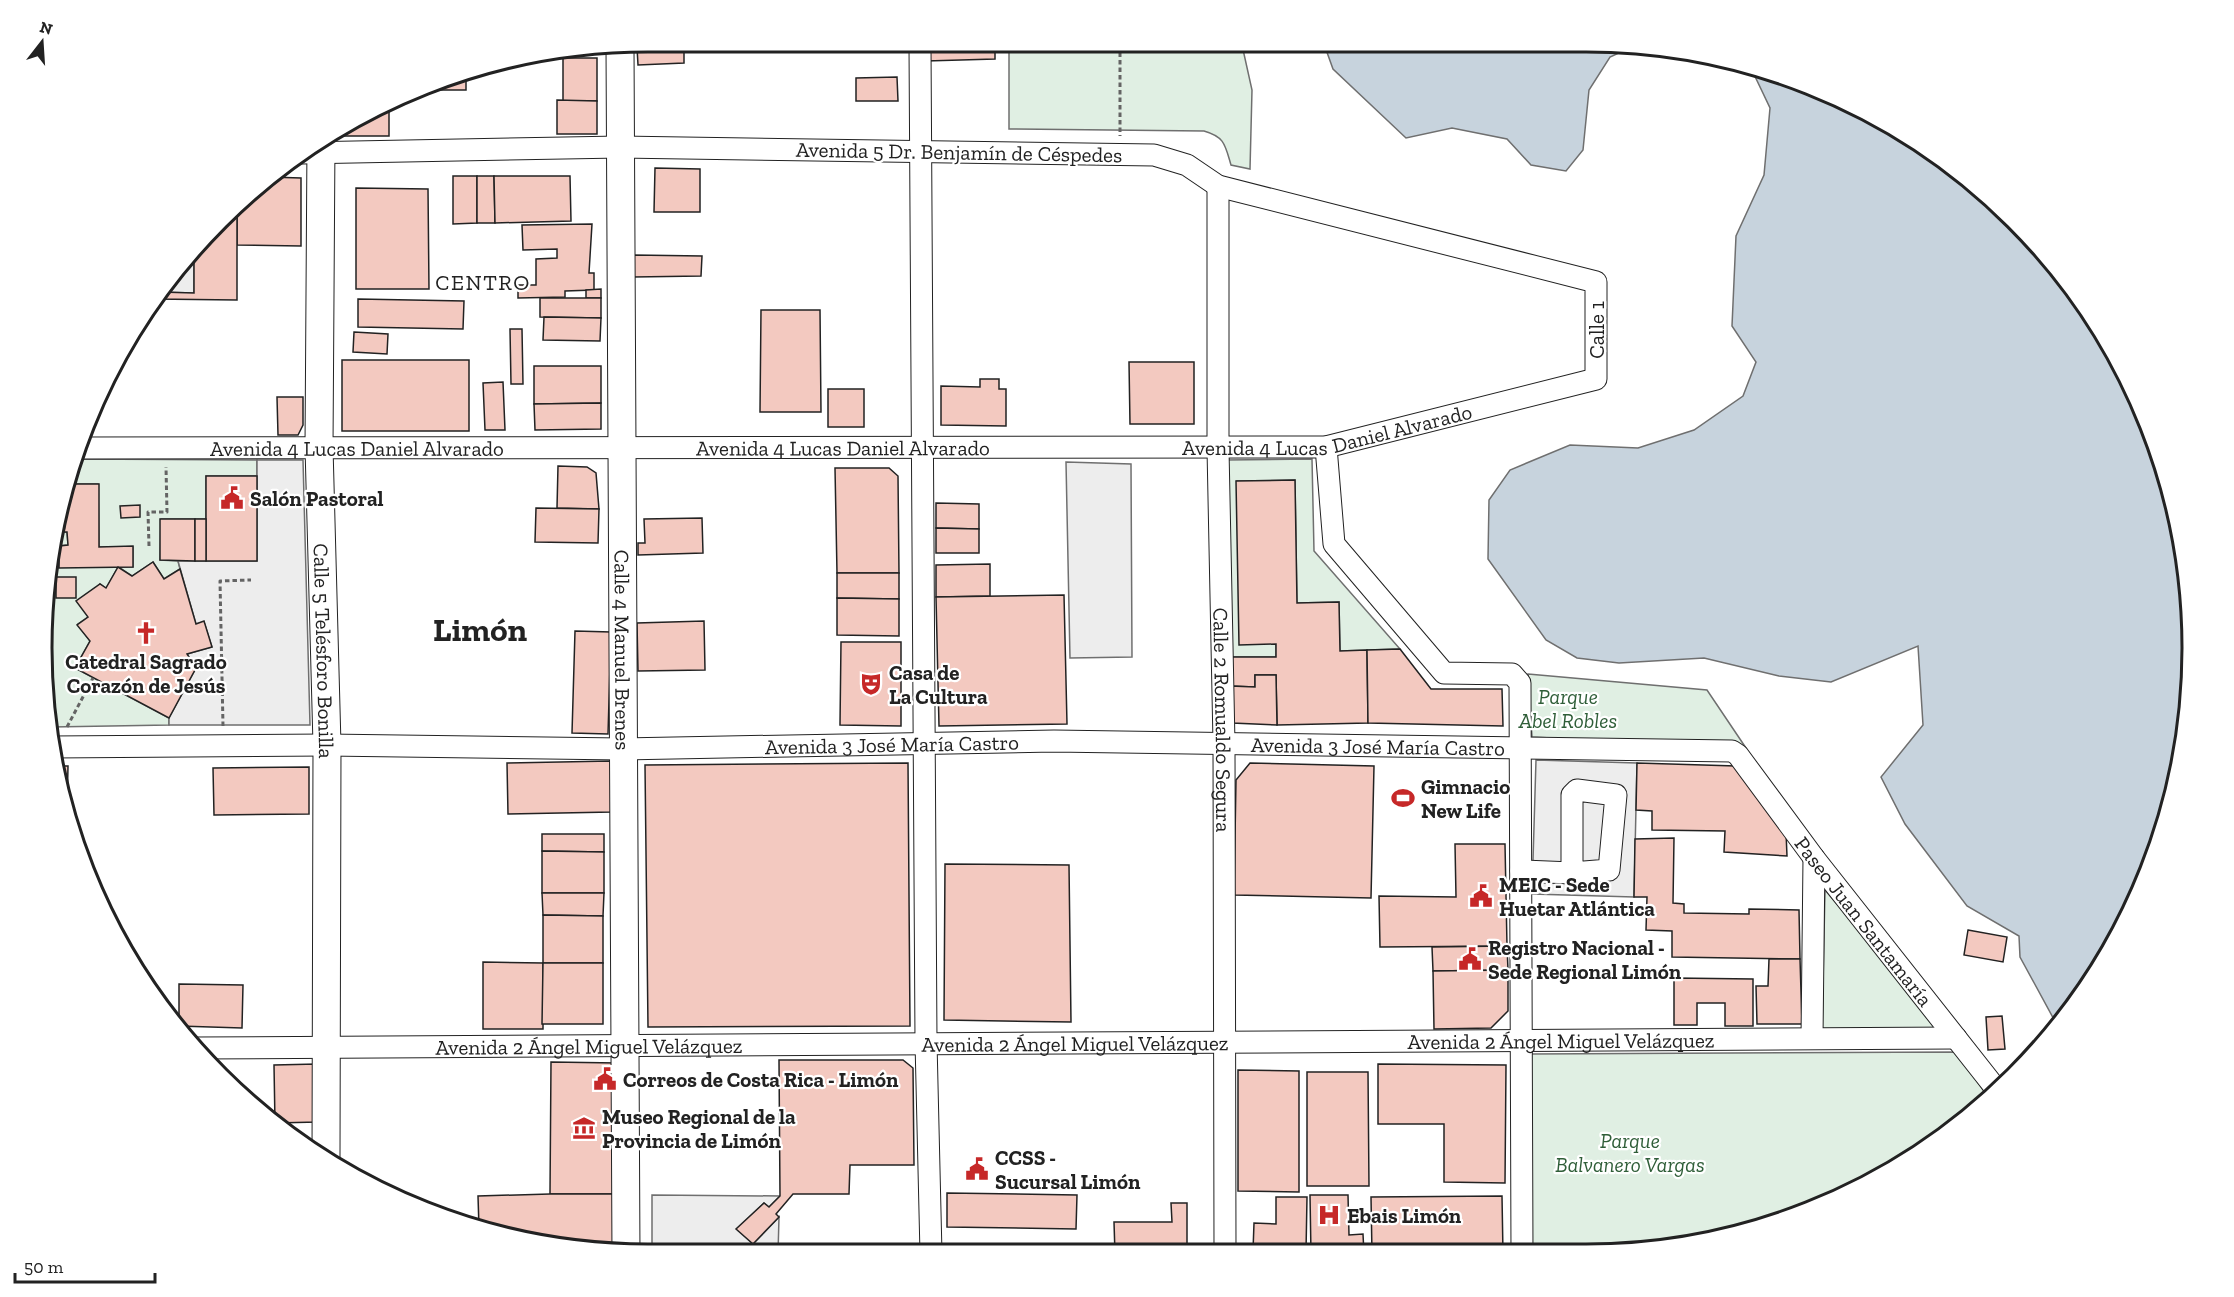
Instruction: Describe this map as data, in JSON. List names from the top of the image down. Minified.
{"streets":{"main road":["Calle 4 Manuel Brenes","Calle 5 Telésforo Bonilla"],"street":["Avenida 5 Dr. Benjamín de Céspedes","Calle 1","Avenida 4 Lucas Daniel Alvarado","Calle 2 Romualdo Segura","Avenida 3 José María Castro","Paseo Juan Santamaría","Avenida 2 Ángel Miguel Velázquez"]},"crossings":[["Avenida 5 Dr. Benjamín de Céspedes","Calle 1"],["Avenida 5 Dr. Benjamín de Céspedes","Calle 4 Manuel Brenes"],["Avenida 5 Dr. Benjamín de Céspedes","Calle 2 Romualdo Segura"],["Calle 1","Avenida 4 Lucas Daniel Alvarado"],["Avenida 4 Lucas Daniel Alvarado","Calle 4 Manuel Brenes"],["Avenida 4 Lucas Daniel Alvarado","Calle 5 Telésforo Bonilla"],["Avenida 4 Lucas Daniel Alvarado","Calle 2 Romualdo Segura"],["Calle 4 Manuel Brenes","Avenida 3 José María Castro"],["Calle 4 Manuel Brenes","Avenida 2 Ángel Miguel Velázquez"],["Calle 5 Telésforo Bonilla","Avenida 3 José María Castro"],["Calle 5 Telésforo Bonilla","Avenida 2 Ángel Miguel Velázquez"],["Calle 2 Romualdo Segura","Avenida 3 José María Castro"],["Calle 2 Romualdo Segura","Avenida 2 Ángel Miguel Velázquez"],["Avenida 3 José María Castro","Paseo Juan Santamaría"],["Paseo Juan Santamaría","Avenida 2 Ángel Miguel Velázquez"]],"districts":["CENTRO","Limón"],"parks":["Parque Abel Robles","Parque Balvanero Vargas"],"places":{"public building":["Salón Pastoral","MEIC - Sede Huetar Atlántica","Registro Nacional - Sede Regional Limón","Correos de Costa Rica - Limón","CCSS - Sucursal Limón"],"church":["Catedral Sagrado Corazón de Jesús"],"theatre":["Casa de La Cultura"],"sports":["Gimnacio New Life"],"museum":["Museo Regional de la Provincia de Limón"],"hospital":["Ebais Limón"]},"scale_bar":"50 m","north":"top"}
